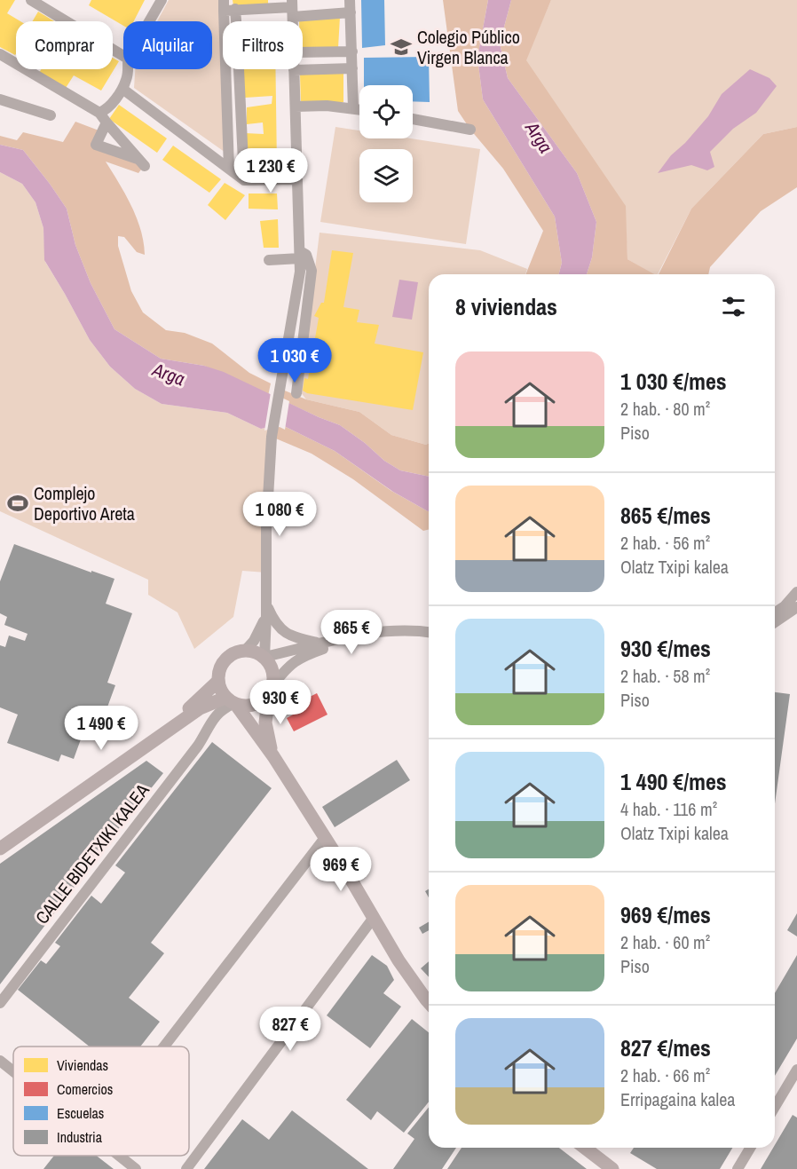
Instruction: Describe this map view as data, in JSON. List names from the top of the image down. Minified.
{"streets":{"street":["CALLE BIDETXIKI KALEA"]},"water":["Arga"],"places":{"school or university":["Colegio Público Virgen Blanca"],"sports":["Complejo Deportivo Areta"]},"legend":["Viviendas","Comercios","Escuelas","Industria"],"page":{"chip":["Comprar","Alquilar","Filtros"],"price":["1 230 €","1 030 €","1 080 €","865 €","930 €","1 490 €","969 €","827 €"],"heading":"8 viviendas","list":[{"name":"1 030 €/mes","note":"2 hab. · 80 m² · Piso"},{"name":"865 €/mes","note":"2 hab. · 56 m² · Olatz Txipi kalea"},{"name":"930 €/mes","note":"2 hab. · 58 m² · Piso"},{"name":"1 490 €/mes","note":"4 hab. · 116 m² · Olatz Txipi kalea"},{"name":"969 €/mes","note":"2 hab. · 60 m² · Piso"},{"name":"827 €/mes","note":"2 hab. · 66 m² · Erripagaina kalea"}]}}
